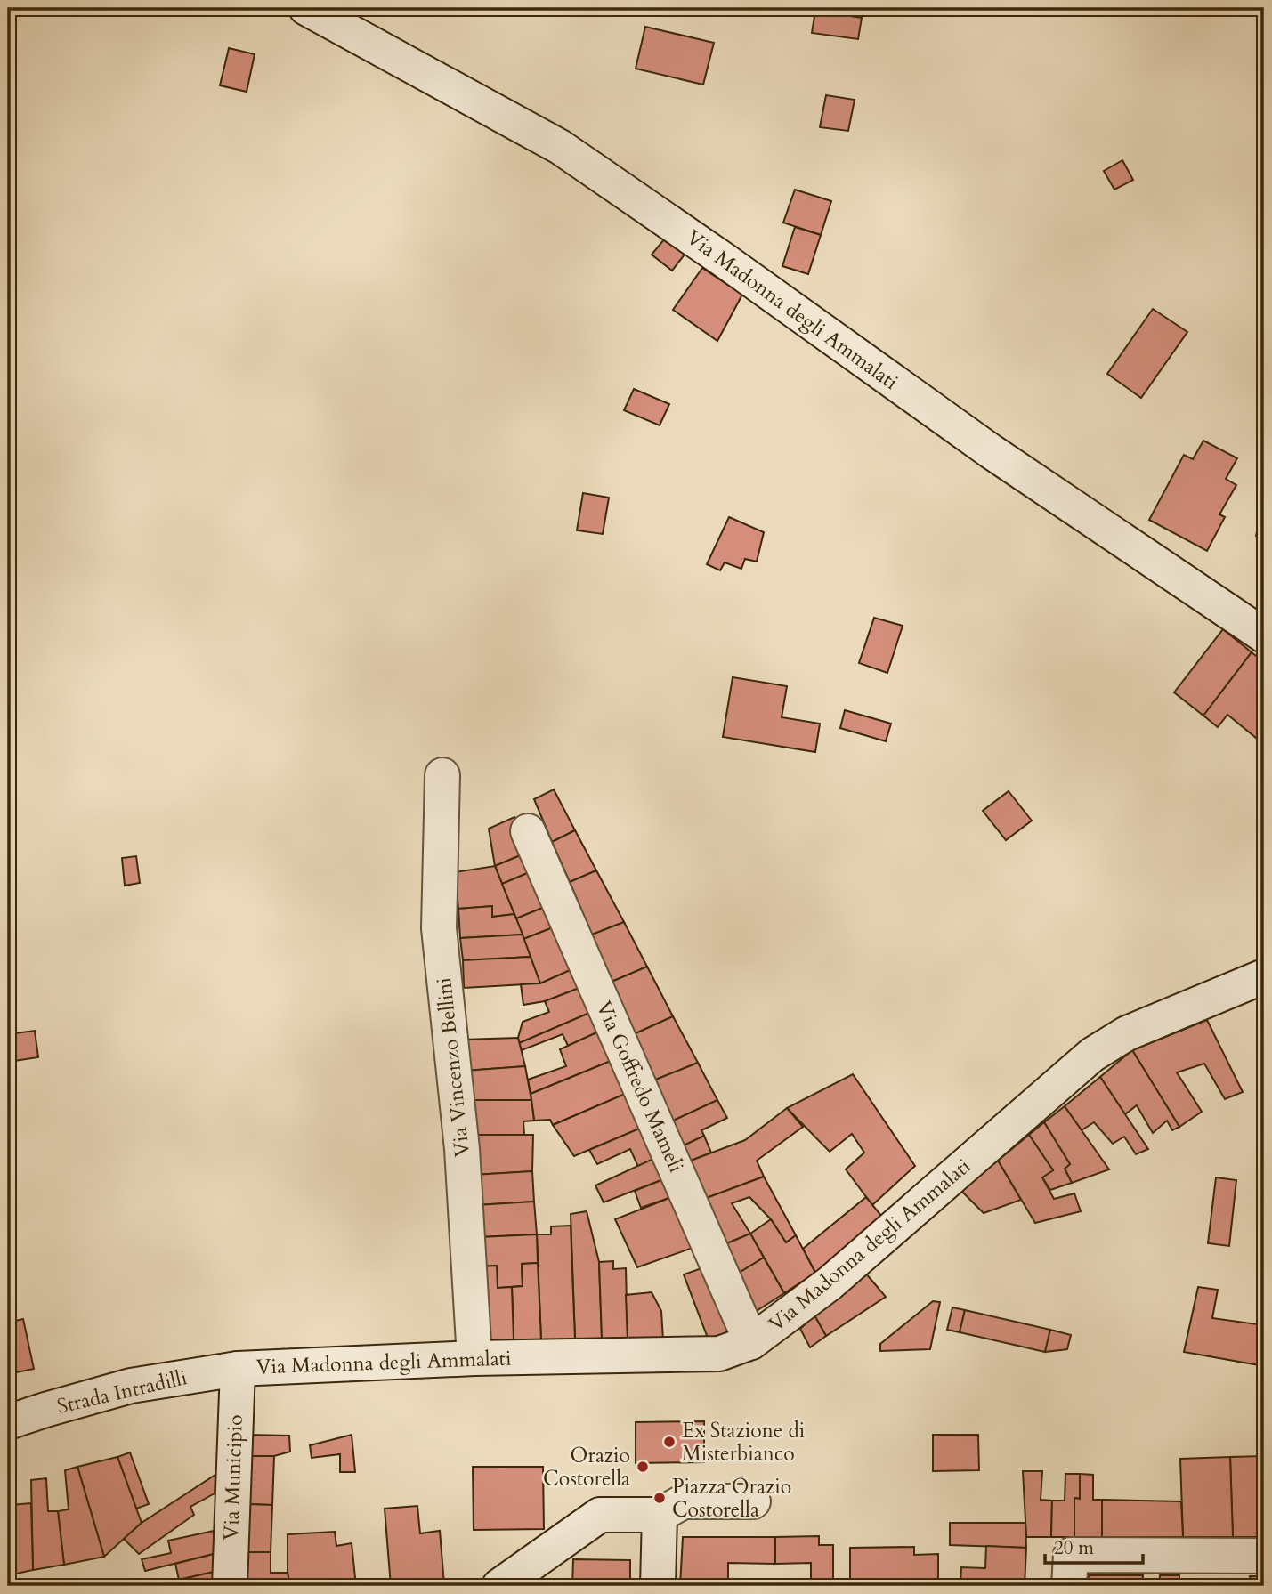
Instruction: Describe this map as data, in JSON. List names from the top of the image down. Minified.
{"streets":{"street":["Via Madonna degli Ammalati","Via Vincenzo Bellini","Via Goffredo Mameli","Strada Intradilli","Via Municipio"]},"crossings":[["Via Madonna degli Ammalati","Via Vincenzo Bellini"],["Via Madonna degli Ammalati","Via Goffredo Mameli"],["Via Madonna degli Ammalati","Strada Intradilli"],["Via Madonna degli Ammalati","Via Municipio"],["Strada Intradilli","Via Municipio"]],"places":["Ex Stazione di Misterbianco","Orazio Costorella","Piazza Orazio Costorella"],"scale_bar":"20 m"}
